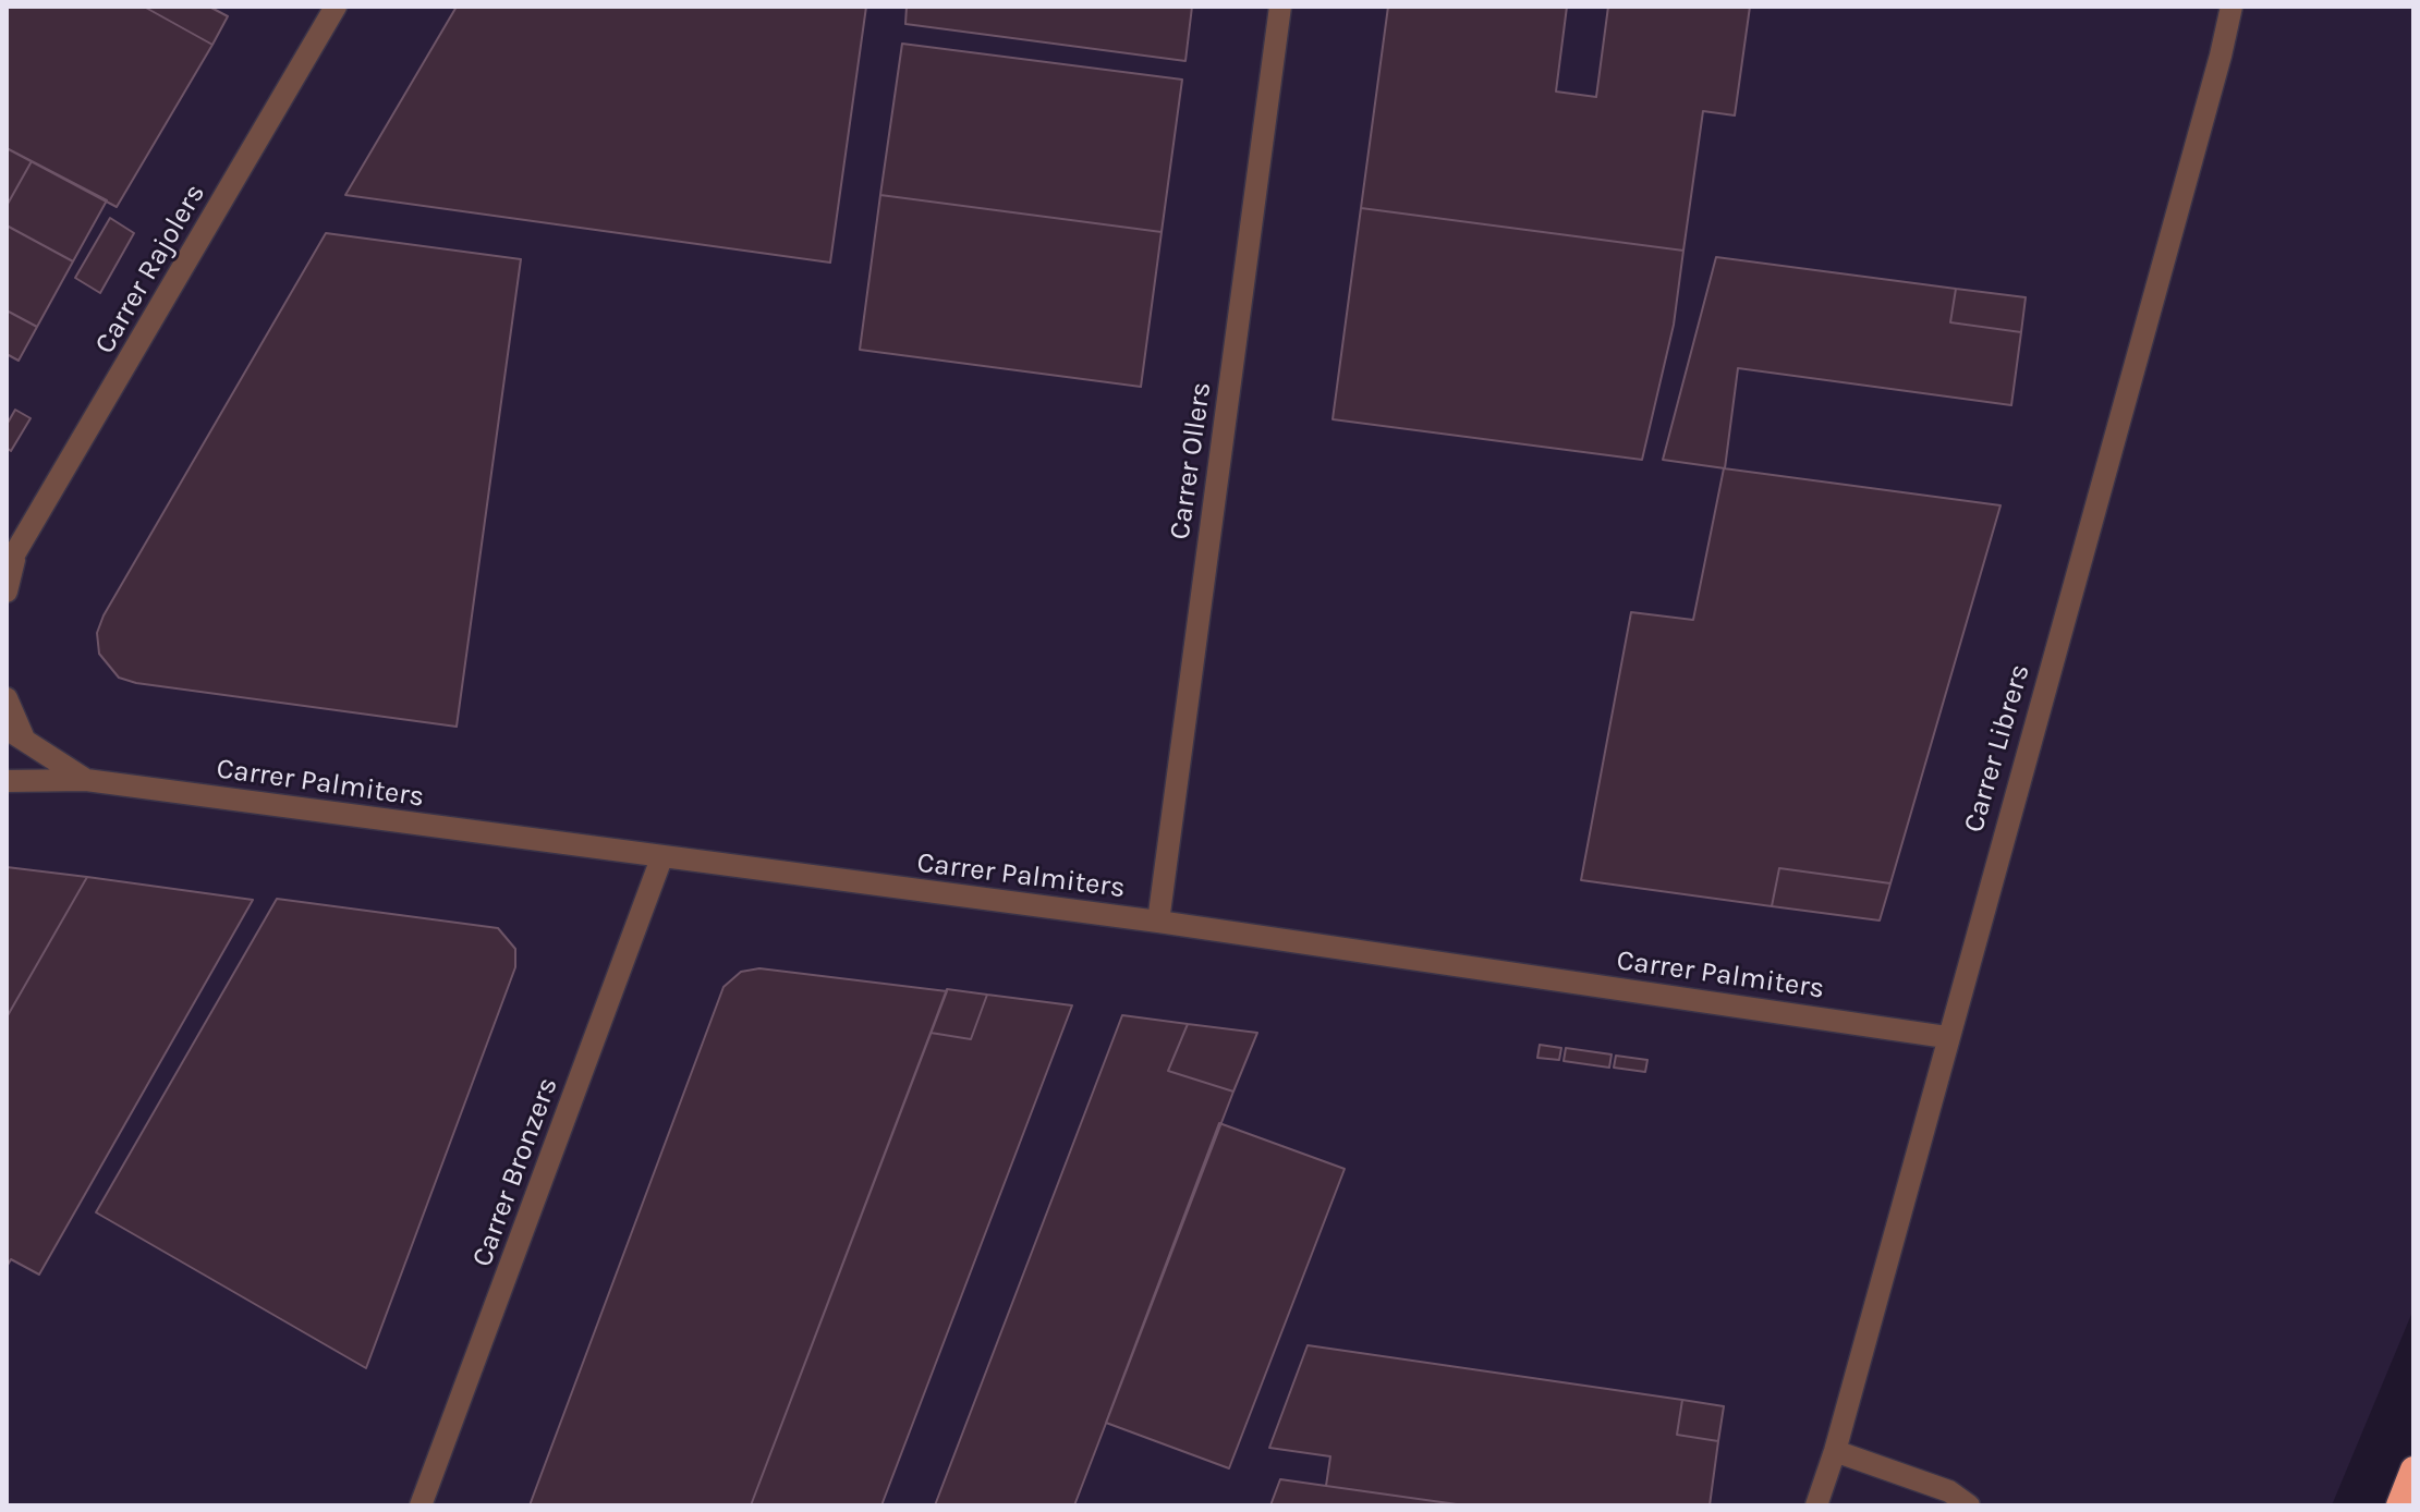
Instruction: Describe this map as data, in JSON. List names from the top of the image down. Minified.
{"streets":{"street":["Carrer Rajolers","Carrer Ollers","Carrer Librers","Carrer Palmiters","Carrer Bronzers"]},"crossings":[["Carrer Ollers","Carrer Palmiters"],["Carrer Librers","Carrer Palmiters"],["Carrer Palmiters","Carrer Bronzers"]]}
